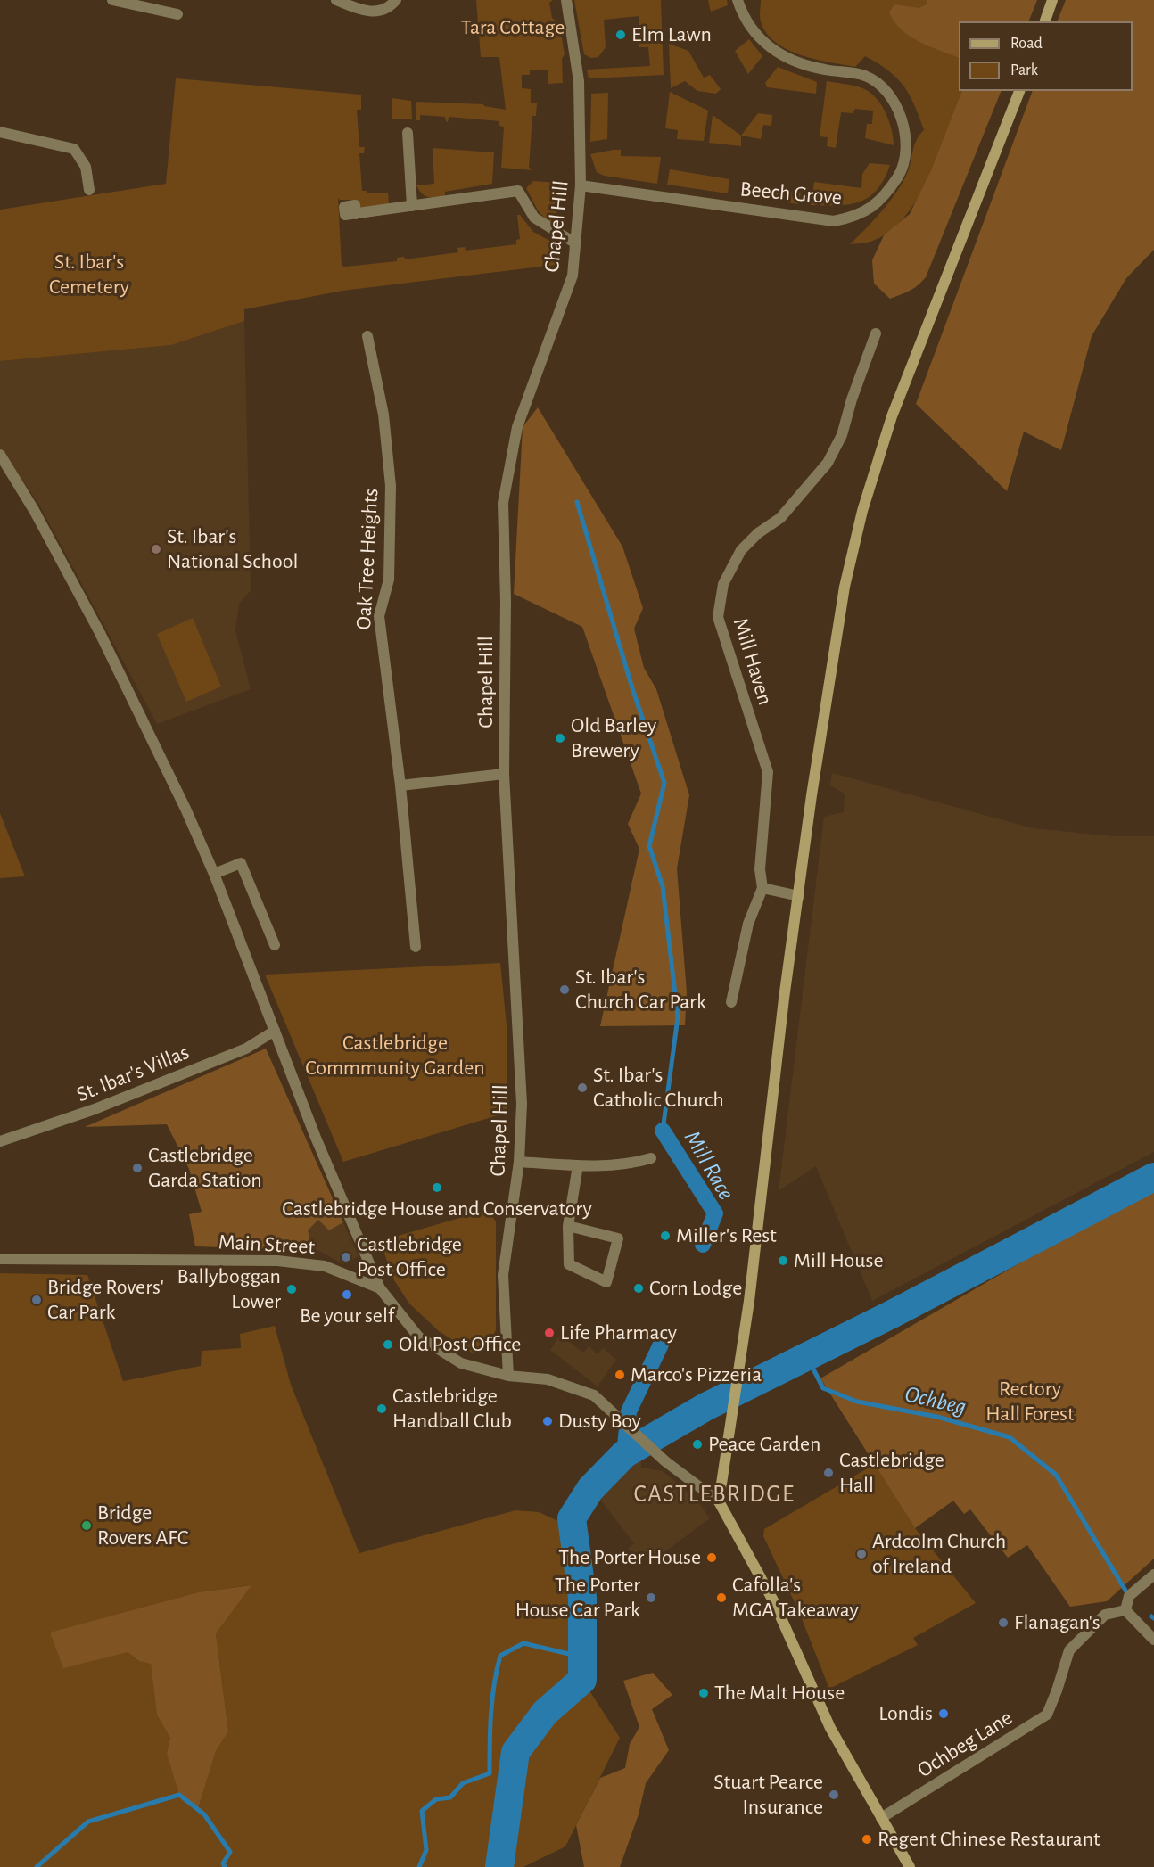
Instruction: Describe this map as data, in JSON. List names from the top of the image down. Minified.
{"streets":{"street":["Beech Grove","Chapel Hill","Oak Tree Heights","Mill Haven","St. Ibar's Villas","Main Street","Ochbeg Lane"]},"crossings":[["Beech Grove","Chapel Hill"],["Chapel Hill","Main Street"]],"districts":["CASTLEBRIDGE"],"water":["Mill Race","Ochbeg"],"parks":["Tara Cottage","St. Ibar's Cemetery","Castlebridge Commmunity Garden","Rectory Hall Forest"],"places":["Elm Lawn","St. Ibar's National School","Old Barley Brewery","St. Ibar's Church Car Park","St. Ibar's Catholic Church","Castlebridge Garda Station","Castlebridge House and Conservatory","Miller's Rest","Castlebridge Post Office","Mill House","Corn Lodge","Ballyboggan Lower","Be your self","Bridge Rovers' Car Park","Life Pharmacy","Old Post Office","Marco's Pizzeria","Castlebridge Handball Club","Dusty Boy","Peace Garden","Castlebridge Hall","Bridge Rovers AFC","Ardcolm Church of Ireland","The Porter House","The Porter House Car Park","Cafolla's MGA Takeaway","Flanagan's","The Malt House","Londis","Stuart Pearce Insurance","Regent Chinese Restaurant"],"legend":["Road","Park"]}
